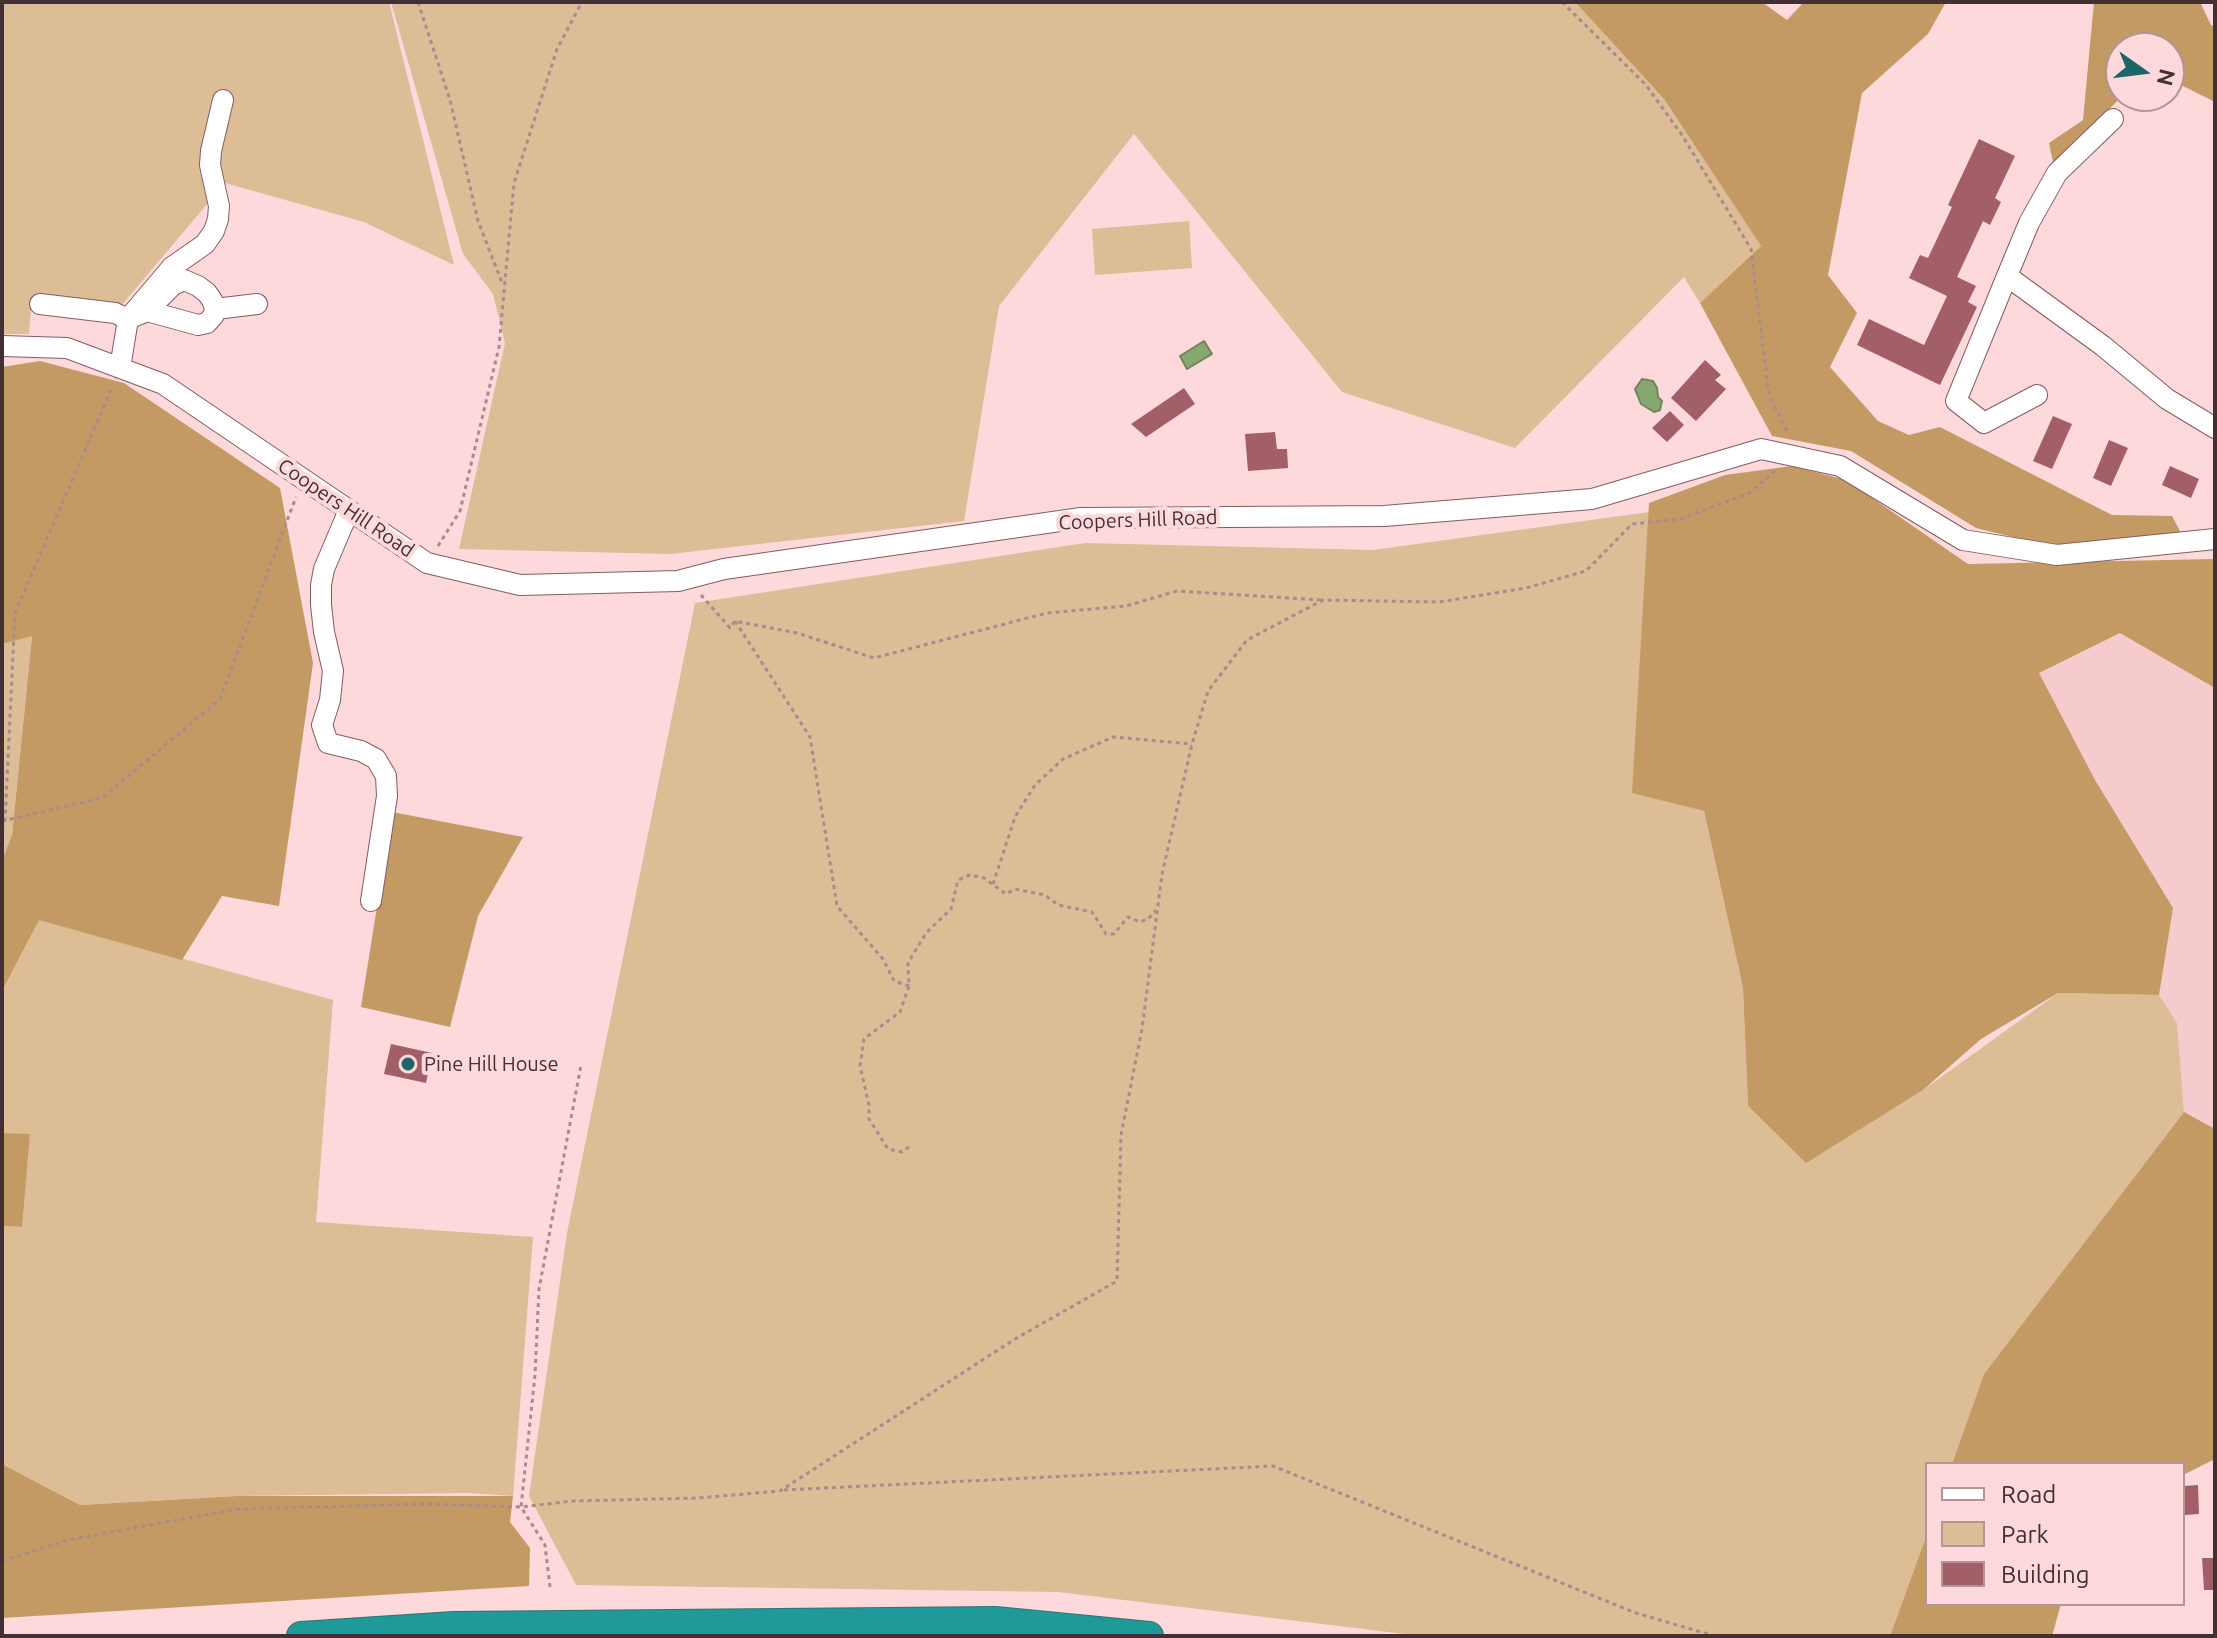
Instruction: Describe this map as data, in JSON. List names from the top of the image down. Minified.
{"streets":{"street":["Coopers Hill Road"]},"places":["Pine Hill House"],"legend":["Road","Park","Building"],"north":"right"}
